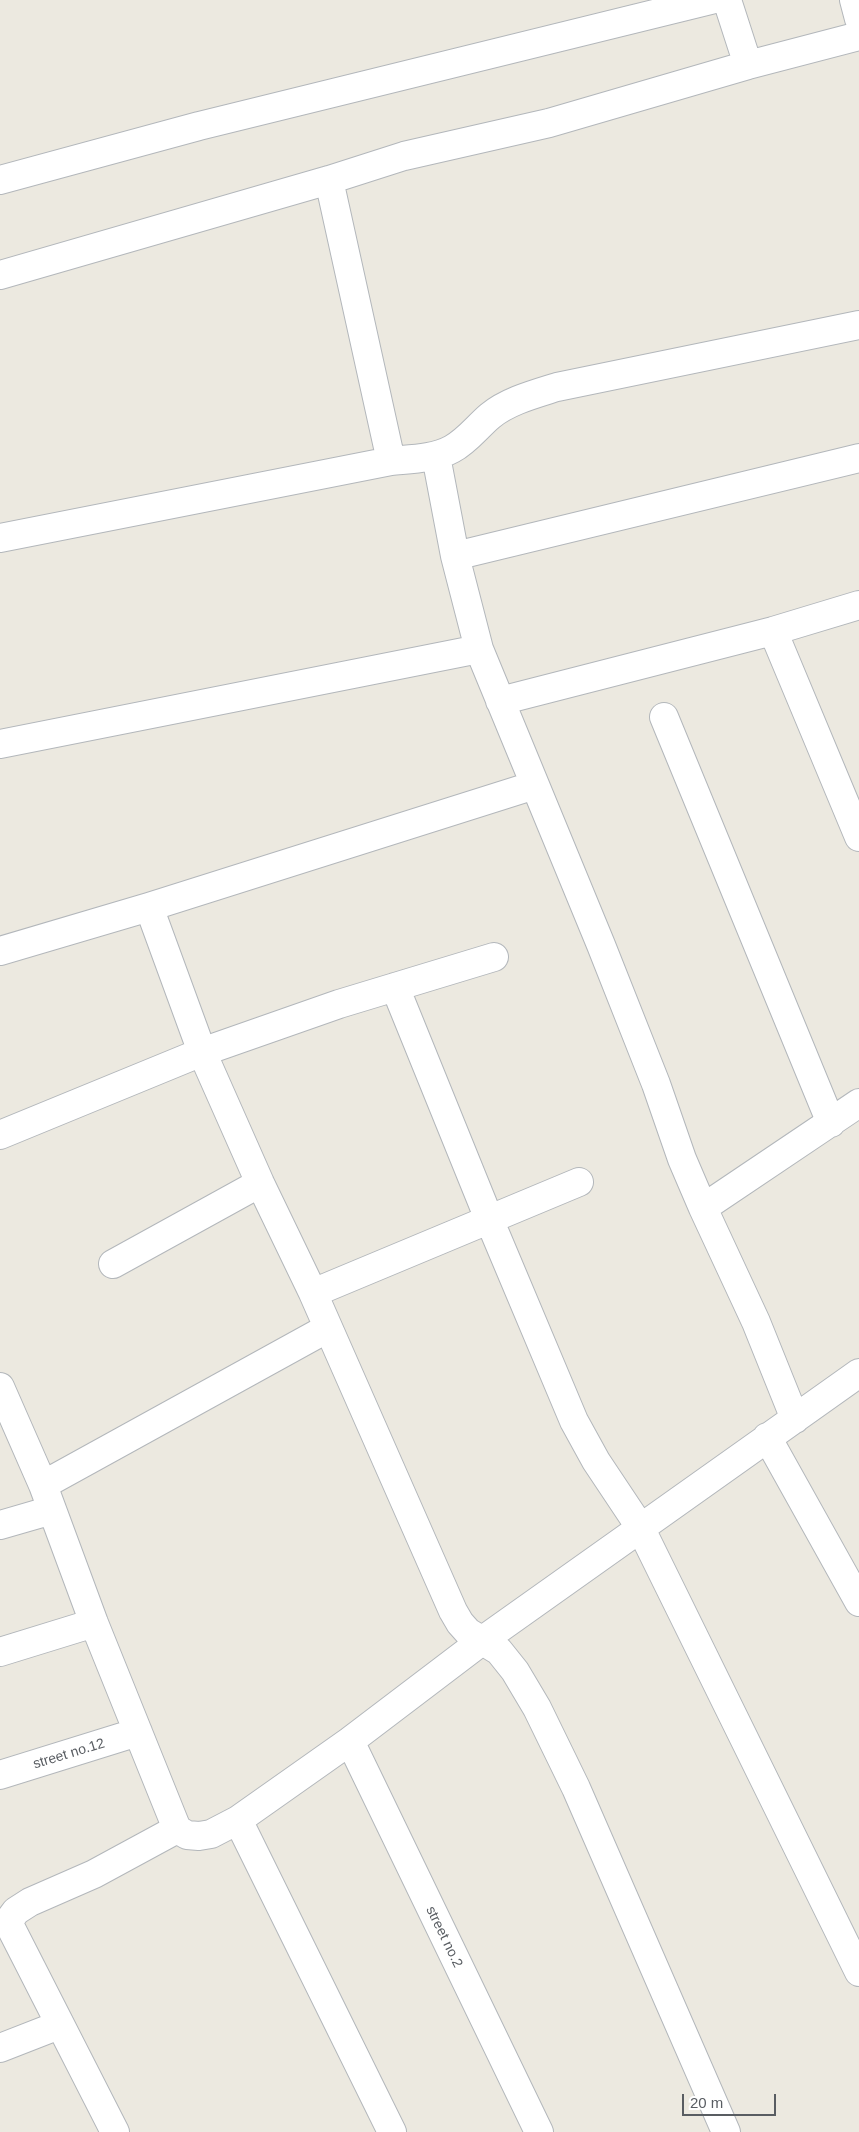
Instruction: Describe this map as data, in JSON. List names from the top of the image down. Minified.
{"streets":{"street":["street no.12","street no.2"]},"scale_bar":"20 m"}
